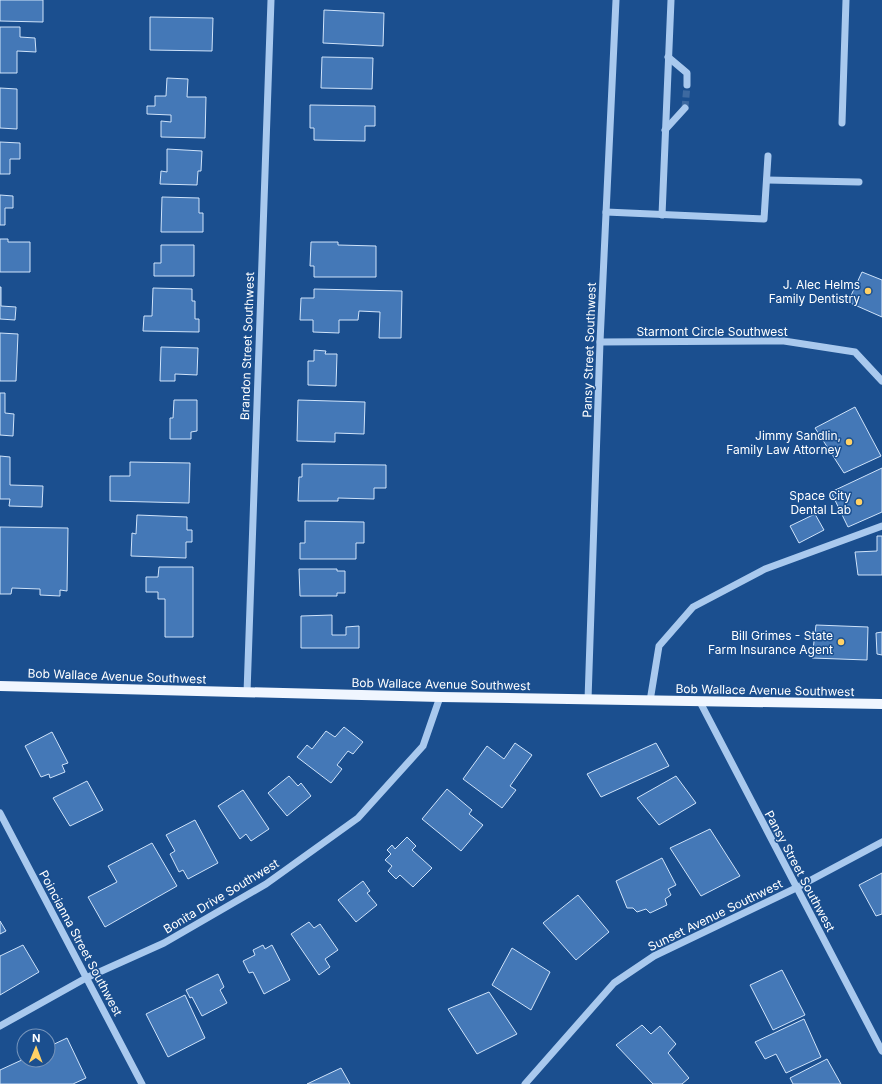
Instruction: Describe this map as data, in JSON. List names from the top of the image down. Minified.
{"streets":{"main road":["Bob Wallace Avenue Southwest"],"street":["Starmont Circle Southwest","Brandon Street Southwest","Pansy Street Southwest","Bonita Drive Southwest","Sunset Avenue Southwest","Poincianna Street Southwest"]},"crossings":[["Starmont Circle Southwest","Pansy Street Southwest"],["Brandon Street Southwest","Bob Wallace Avenue Southwest"],["Pansy Street Southwest","Bob Wallace Avenue Southwest"],["Pansy Street Southwest","Sunset Avenue Southwest"],["Bob Wallace Avenue Southwest","Bonita Drive Southwest"],["Bonita Drive Southwest","Poincianna Street Southwest"]],"places":["J. Alec Helms Family Dentistry","Jimmy Sandlin, Family Law Attorney","Space City Dental Lab","Bill Grimes - State Farm Insurance Agent"],"north":"top"}
